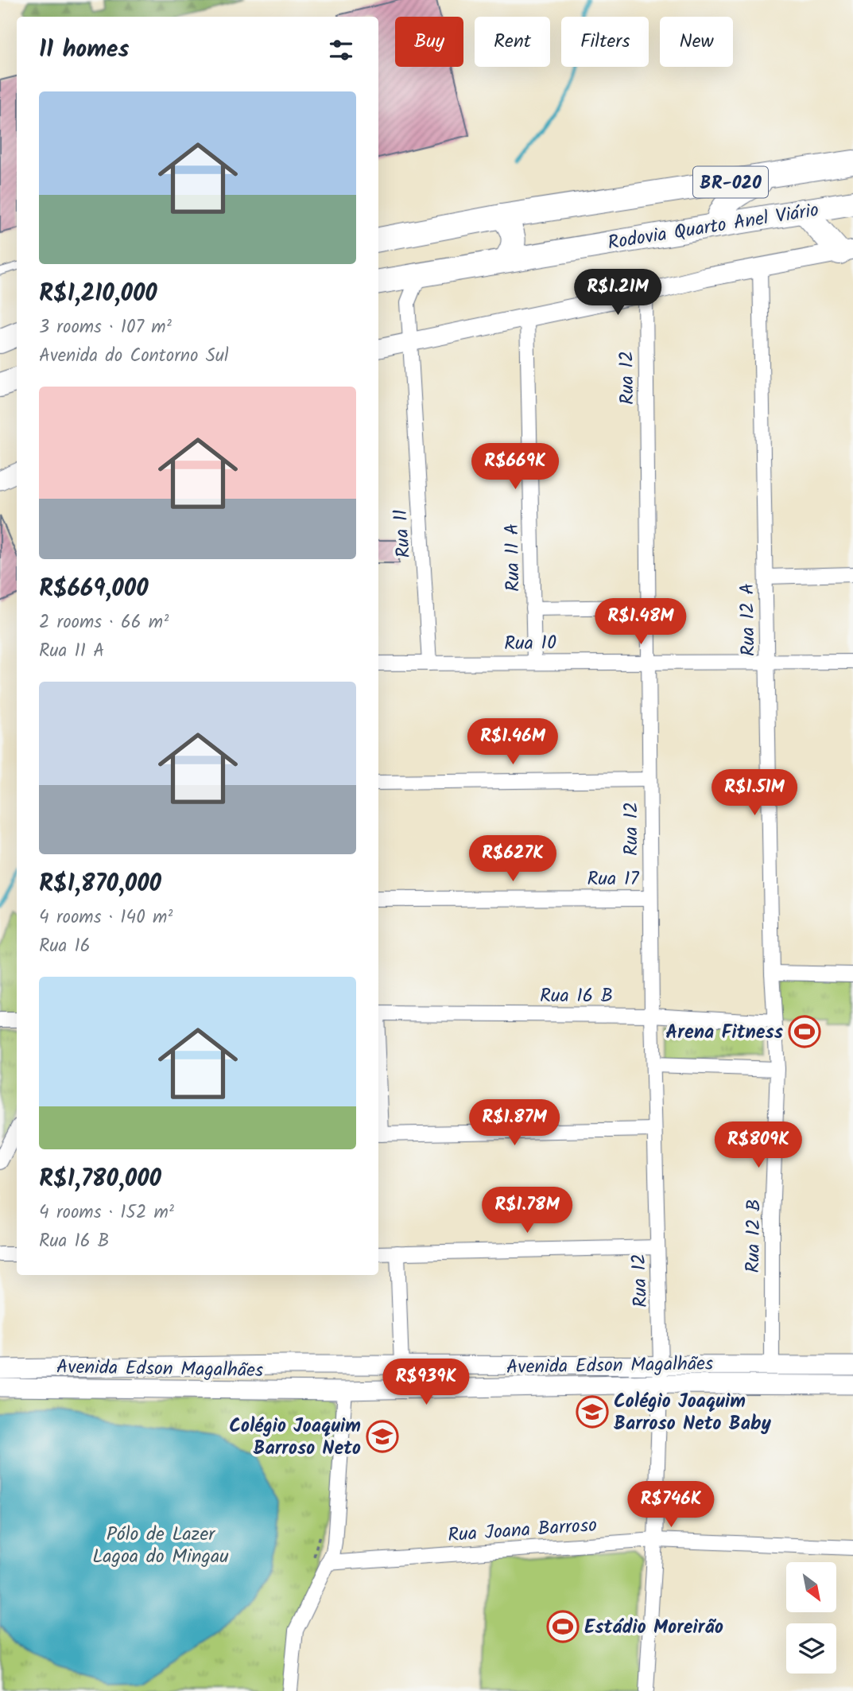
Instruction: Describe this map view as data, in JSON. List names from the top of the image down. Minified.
{"streets":{"highway":["BR-020","Rodovia Quarto Anel Viário"],"street":["Rua 12","Rua 11","Rua 11 A","Rua 12 A","Rua 10","Rua 17","Rua 16 B","Rua 12 B","Avenida Edson Magalhães","Rua Joana Barroso"]},"crossings":[["Rodovia Quarto Anel Viário","Rua 11"],["Rua 12","Rua 10"],["Rua 12","Rua 17"],["Rua 12","Rua 16 B"],["Rua 12","Avenida Edson Magalhães"],["Rua 12","Rua Joana Barroso"],["Rua 11","Rua 10"],["Rua 11 A","Rua 10"],["Rua 12 A","Rua 10"],["Rua 12 A","Rua 12 B"],["Rua 16 B","Rua 12 B"],["Rua 12 B","Avenida Edson Magalhães"]],"parks":["Pólo de Lazer Lagoa do Mingau"],"places":{"sports":["Arena Fitness","Estádio Moreirão"],"school or university":["Colégio Joaquim Barroso Neto Baby","Colégio Joaquim Barroso Neto"]},"north":"bottom right","page":{"chip":["Buy","Rent","Filters","New"],"heading":"11 homes","list":[{"name":"R$1,210,000","note":"3 rooms · 107 m² · Avenida do Contorno Sul"},{"name":"R$669,000","note":"2 rooms · 66 m² · Rua 11 A"},{"name":"R$1,870,000","note":"4 rooms · 140 m² · Rua 16"},{"name":"R$1,780,000","note":"4 rooms · 152 m² · Rua 16 B"}],"price":["R$1.21M","R$669K","R$1.48M","R$1.46M","R$1.51M","R$627K","R$1.87M","R$809K","R$1.78M","R$939K","R$746K"]}}
